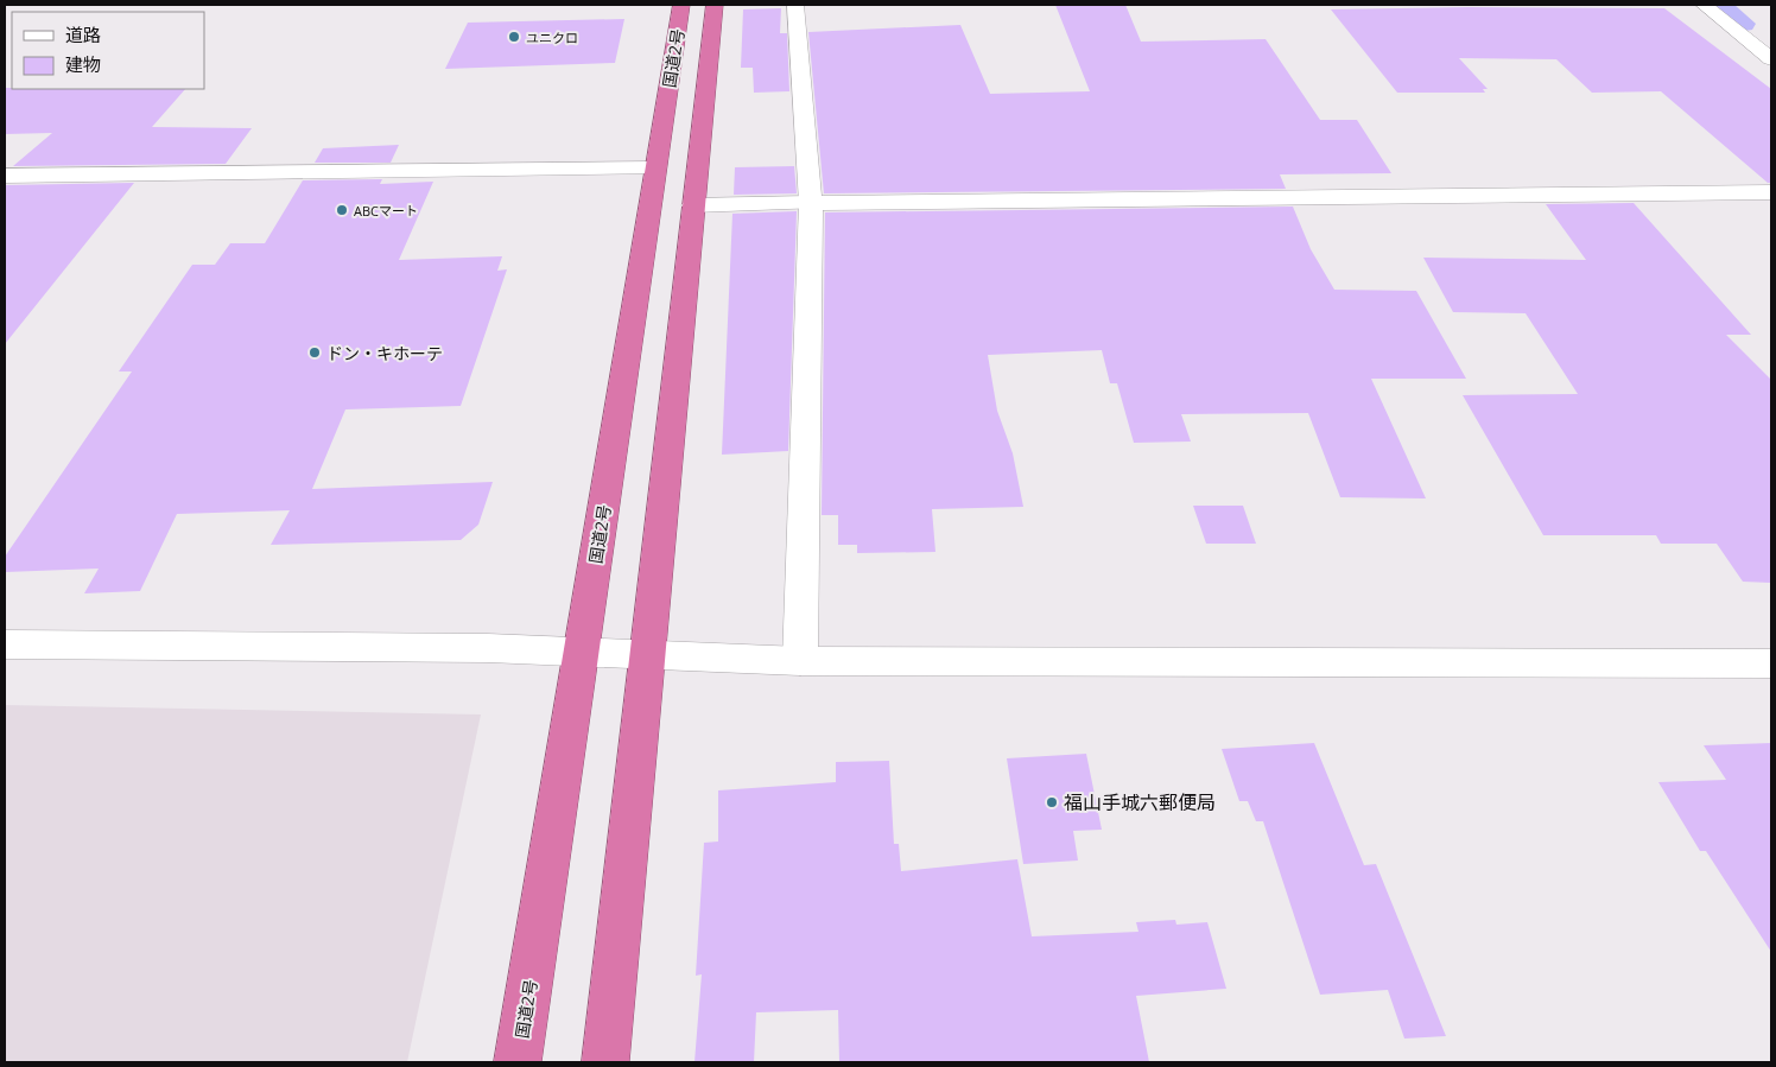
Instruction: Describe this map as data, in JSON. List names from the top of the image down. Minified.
{"streets":{"highway":["国道2号"]},"places":["ユニクロ","ABCマート","ドン・キホーテ","福山手城六郵便局"],"legend":["道路","建物"]}
